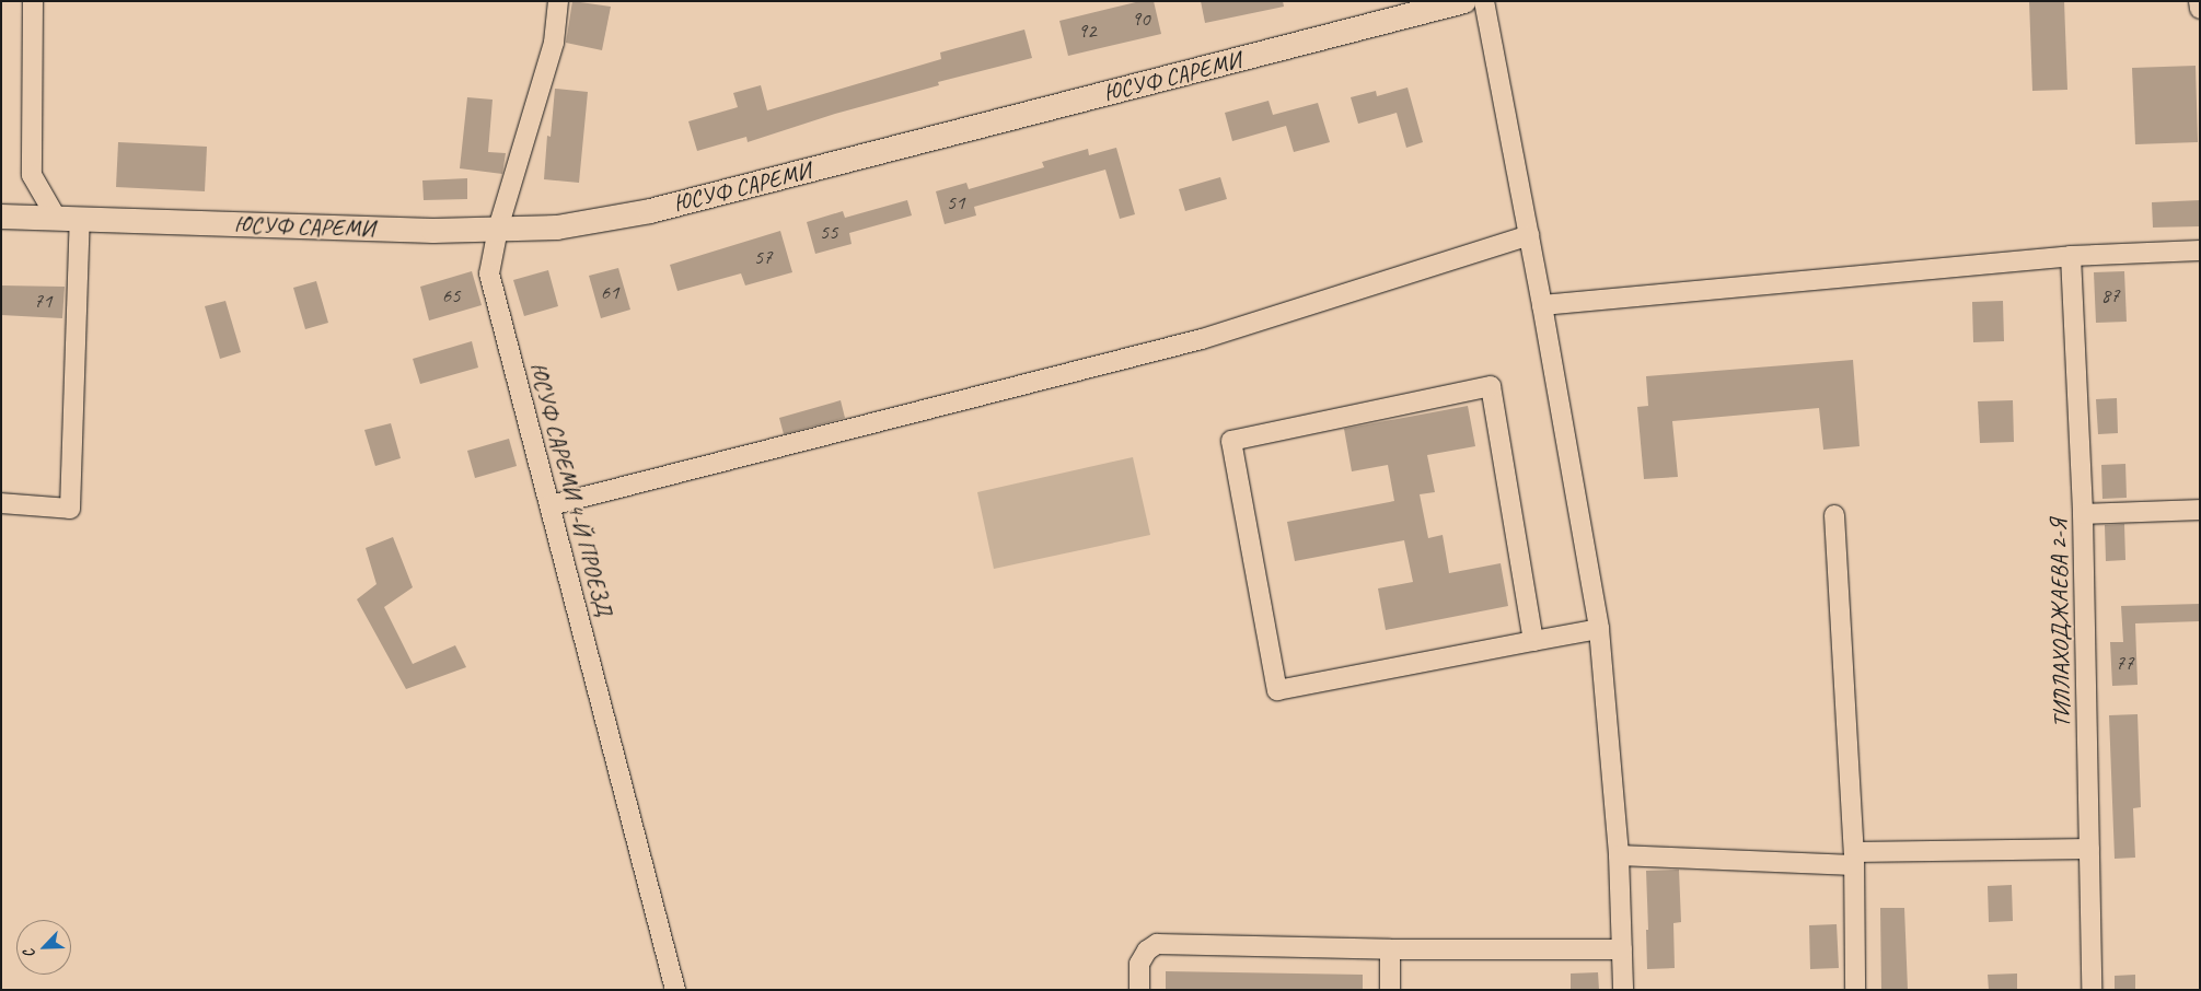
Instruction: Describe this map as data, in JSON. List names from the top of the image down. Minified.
{"streets":{"main road":["ЮСУФ САРЕМИ"],"street":["ЮСУФ САРЕМИ 4-Й ПРОЕЗД","ТИЛЛАХОДЖАЕВА 2-Я"]},"crossings":[["ЮСУФ САРЕМИ","ЮСУФ САРЕМИ 4-Й ПРОЕЗД"]],"house_numbers":["90","92","51","55","57","61","65","87","71","77"],"north":"bottom left"}
